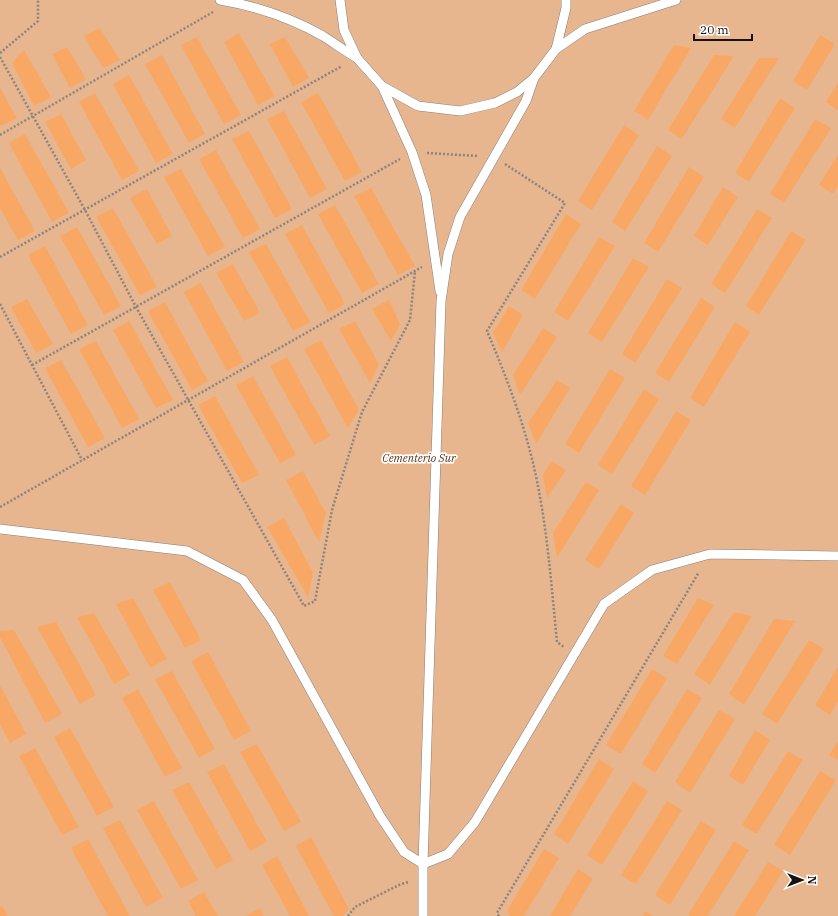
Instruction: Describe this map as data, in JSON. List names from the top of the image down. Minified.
{"parks":["Cementerio Sur"],"scale_bar":"20 m","north":"right"}
